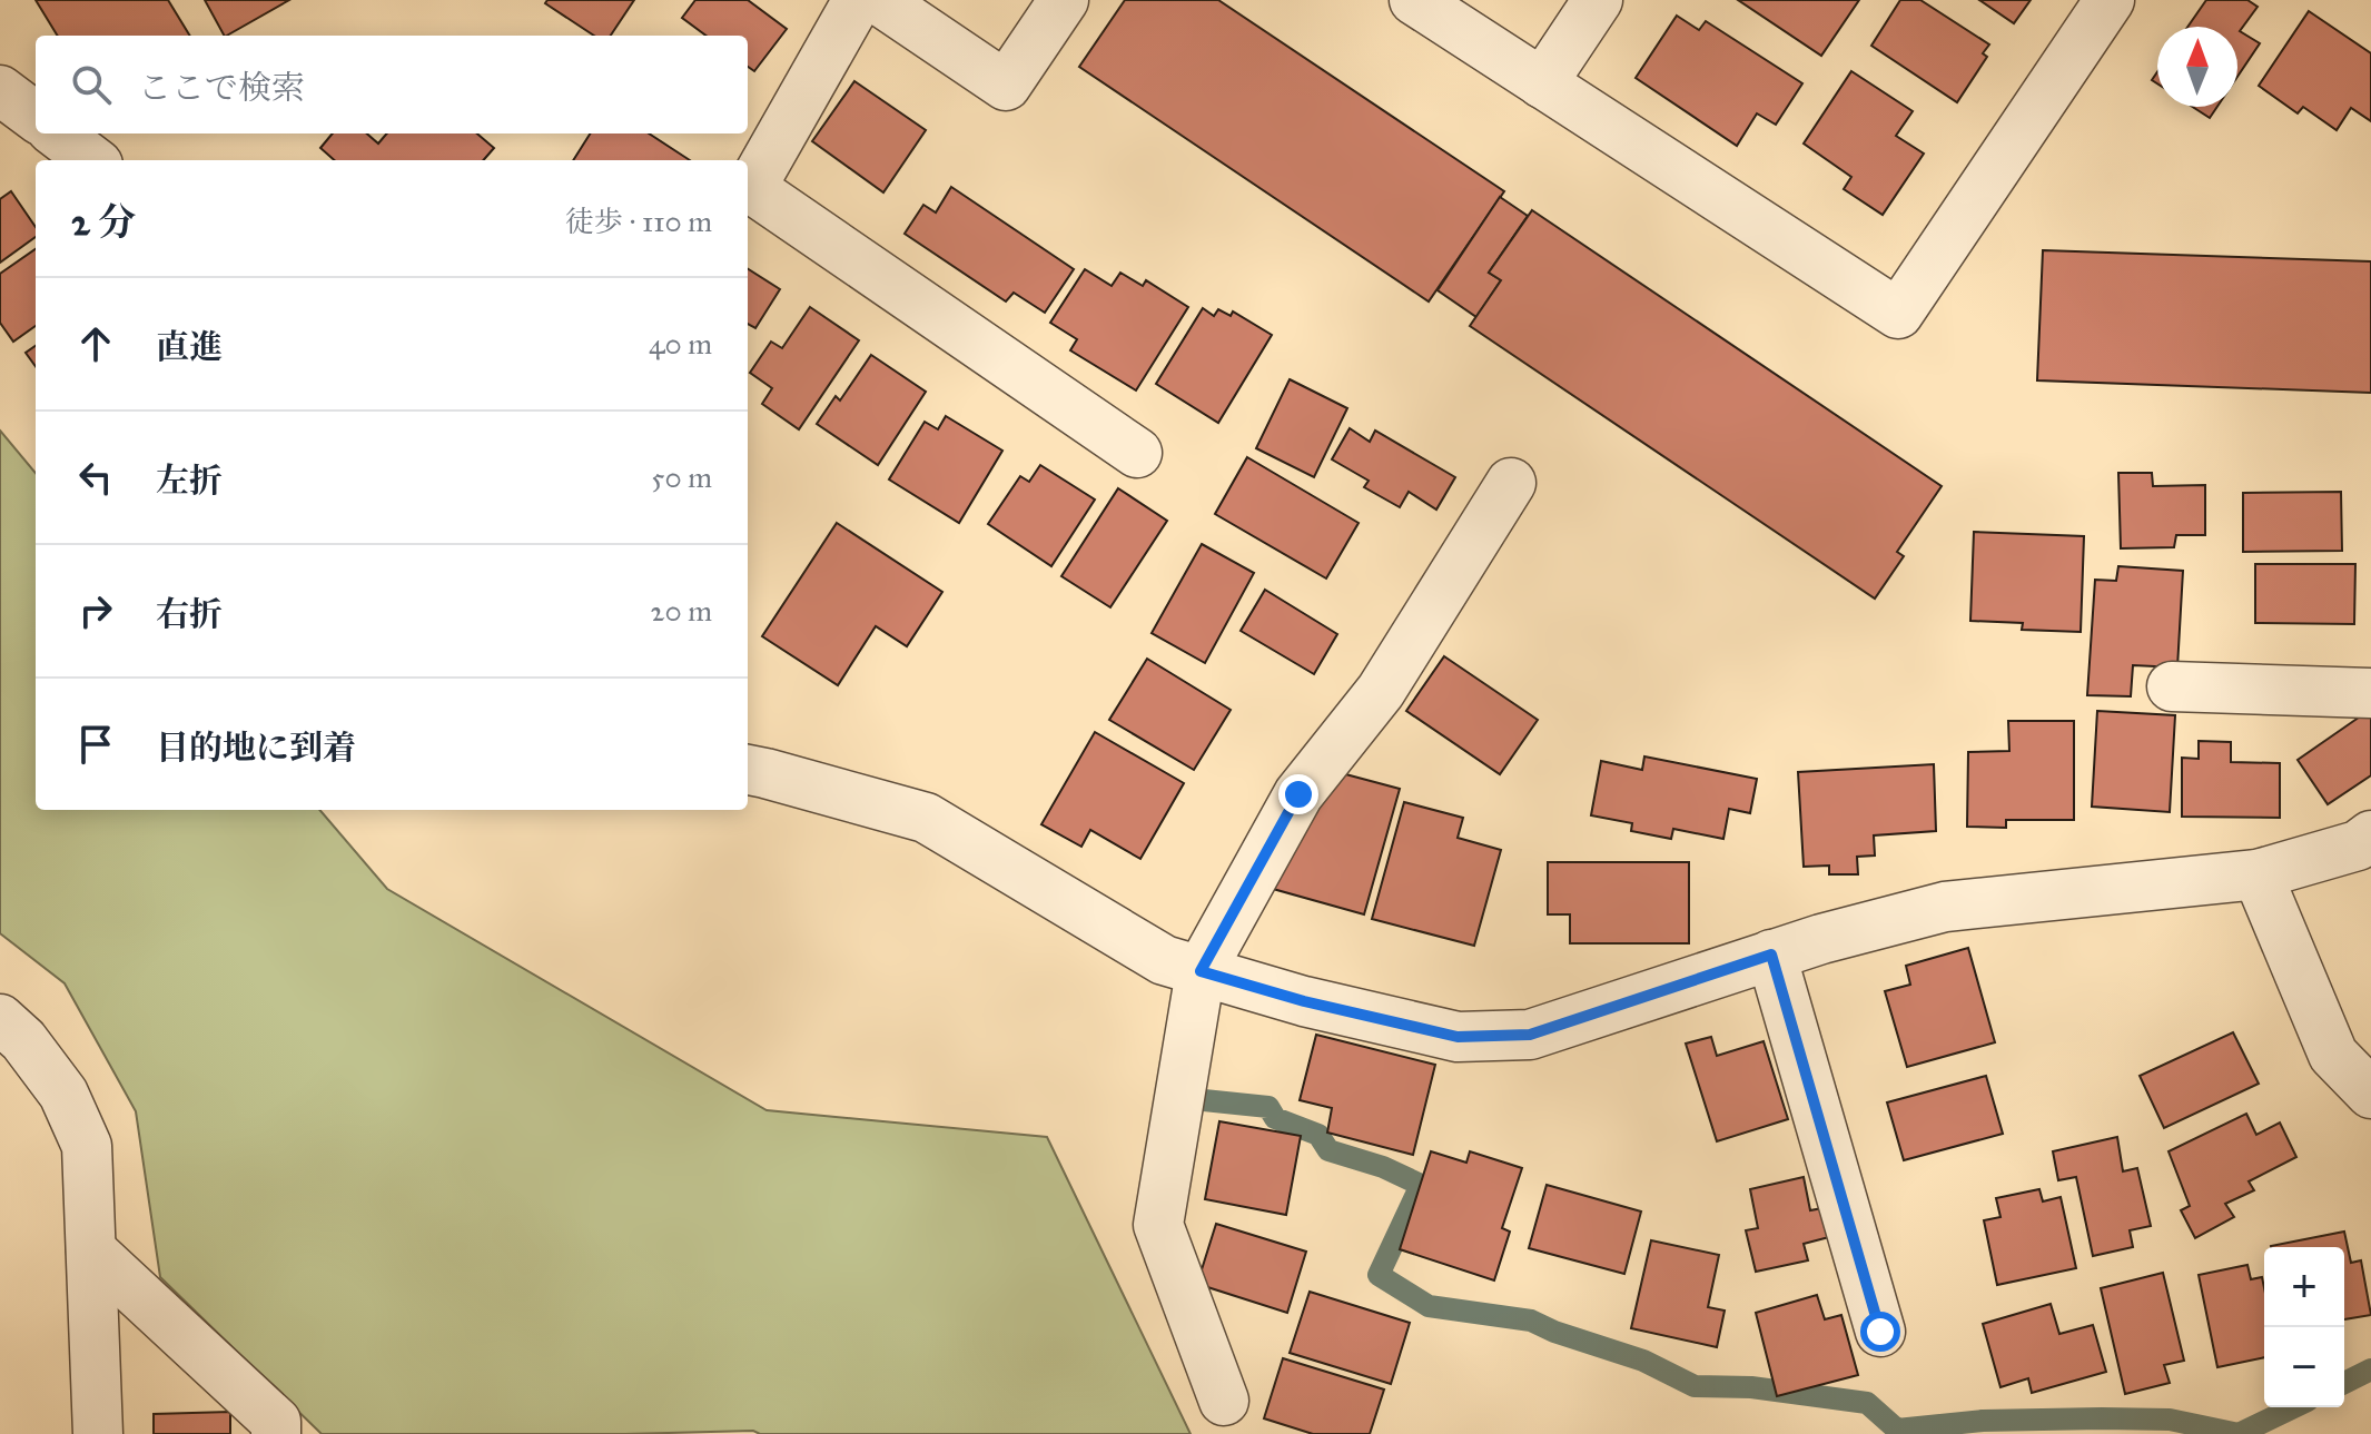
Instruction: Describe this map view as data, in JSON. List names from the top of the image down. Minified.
{"north":"top","page":{"search":"ここで検索","heading":["2 分","徒歩 · 110 m"],"list":[["直進","40 m"],["左折","50 m"],["右折","20 m"],"目的地に到着"],"map_buttons":["+","−"]}}
